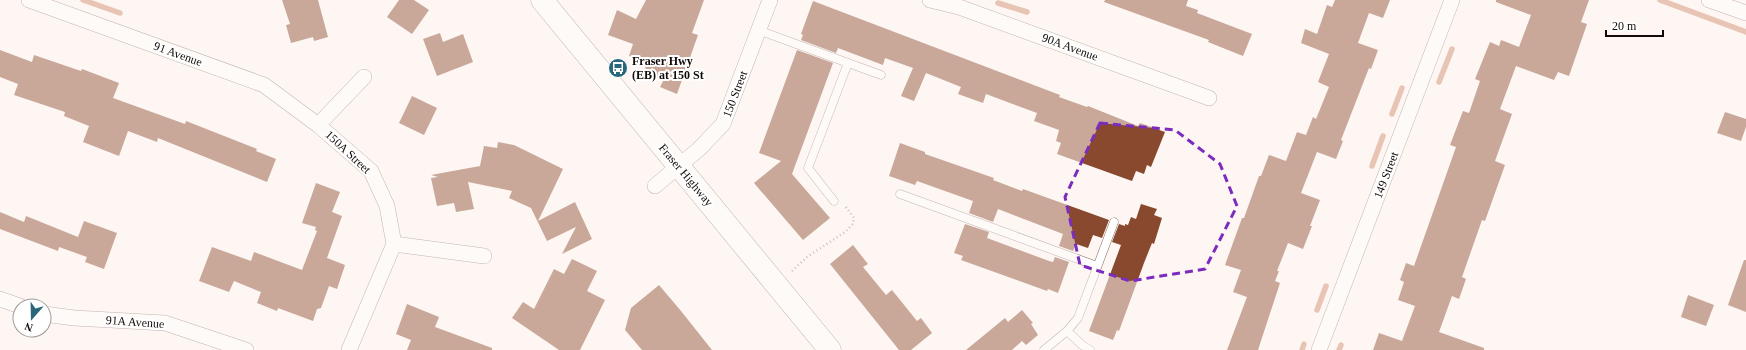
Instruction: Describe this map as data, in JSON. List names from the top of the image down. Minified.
{"streets":{"main road":["Fraser Highway"],"street":["90A Avenue","91 Avenue","150 Street","150A Street","149 Street","91A Avenue"]},"crossings":[["91 Avenue","150A Street"],["150 Street","Fraser Highway"]],"places":{"bus stop":["Fraser Hwy (EB) at 150 St"]},"scale_bar":"20 m","north":"bottom"}
